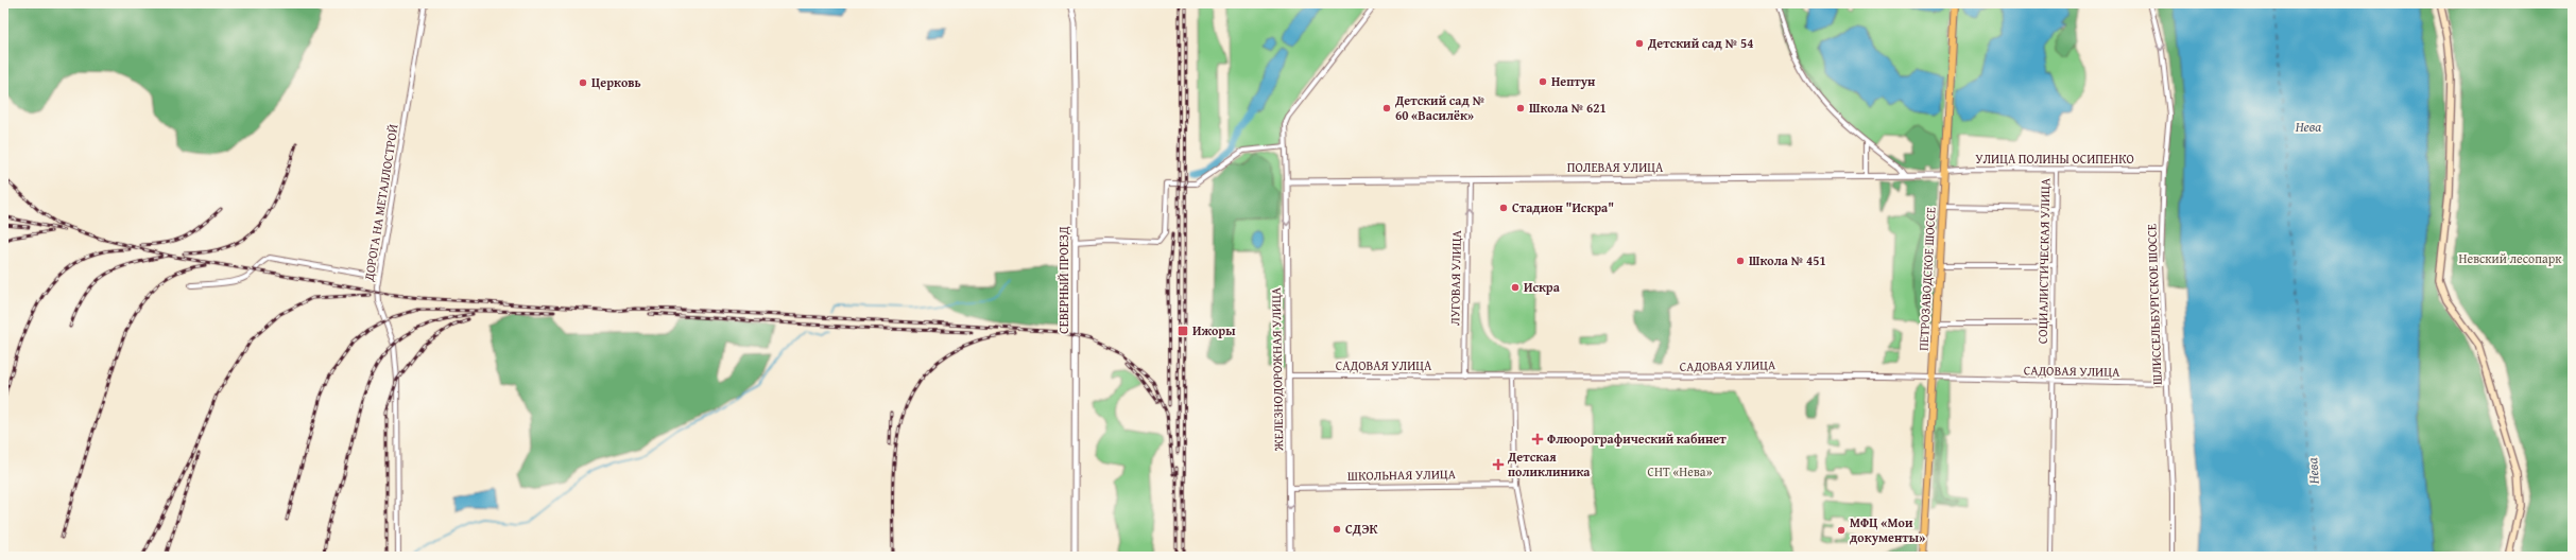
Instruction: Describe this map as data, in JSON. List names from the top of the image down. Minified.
{"streets":{"main road":["ПЕТРОЗАВОДСКОЕ ШОССЕ"],"street":["УЛИЦА ПОЛИНЫ ОСИПЕНКО","ПОЛЕВАЯ УЛИЦА","ДОРОГА НА МЕТАЛЛОСТРОЙ","СОЦИАЛИСТИЧЕСКАЯ УЛИЦА","ЛУГОВАЯ УЛИЦА","СЕВЕРНЫЙ ПРОЕЗД","ШЛИССЕЛЬБУРГСКОЕ ШОССЕ","САДОВАЯ УЛИЦА","ЖЕЛЕЗНОДОРОЖНАЯ УЛИЦА","ШКОЛЬНАЯ УЛИЦА"]},"crossings":[["УЛИЦА ПОЛИНЫ ОСИПЕНКО","ПОЛЕВАЯ УЛИЦА"],["УЛИЦА ПОЛИНЫ ОСИПЕНКО","СОЦИАЛИСТИЧЕСКАЯ УЛИЦА"],["УЛИЦА ПОЛИНЫ ОСИПЕНКО","ПЕТРОЗАВОДСКОЕ ШОССЕ"],["УЛИЦА ПОЛИНЫ ОСИПЕНКО","ШЛИССЕЛЬБУРГСКОЕ ШОССЕ"],["ПОЛЕВАЯ УЛИЦА","ЛУГОВАЯ УЛИЦА"],["ПОЛЕВАЯ УЛИЦА","ПЕТРОЗАВОДСКОЕ ШОССЕ"],["ПОЛЕВАЯ УЛИЦА","ЖЕЛЕЗНОДОРОЖНАЯ УЛИЦА"],["СОЦИАЛИСТИЧЕСКАЯ УЛИЦА","САДОВАЯ УЛИЦА"],["ЛУГОВАЯ УЛИЦА","САДОВАЯ УЛИЦА"],["ПЕТРОЗАВОДСКОЕ ШОССЕ","САДОВАЯ УЛИЦА"],["ШЛИССЕЛЬБУРГСКОЕ ШОССЕ","САДОВАЯ УЛИЦА"],["САДОВАЯ УЛИЦА","ЖЕЛЕЗНОДОРОЖНАЯ УЛИЦА"],["ЖЕЛЕЗНОДОРОЖНАЯ УЛИЦА","ШКОЛЬНАЯ УЛИЦА"]],"one_way":["ЛУГОВАЯ УЛИЦА","ЖЕЛЕЗНОДОРОЖНАЯ УЛИЦА"],"water":["Нева"],"parks":["Невский лесопарк","СНТ «Нева»"],"places":{"other":["Детский сад № 54","Нептун","Церковь","Детский сад № 60 «Василёк»","Школа № 621","Стадион \"Искра\"","Школа № 451","Искра","СДЭК","МФЦ «Мои документы»"],"transit":["Ижоры"],"health":["Флюорографический кабинет","Детская поликлиника"]}}
